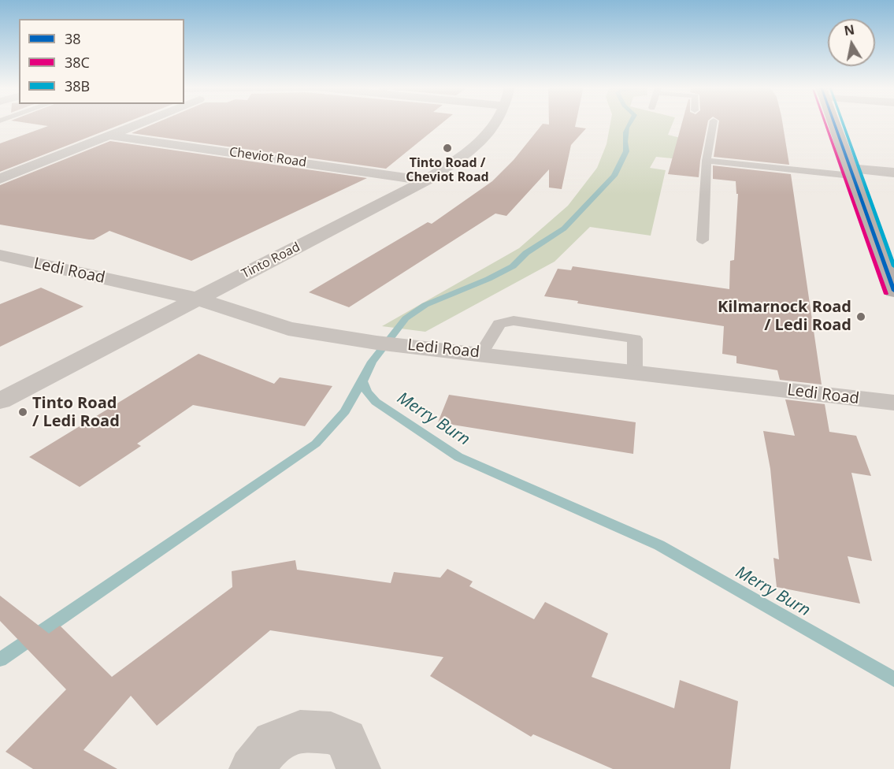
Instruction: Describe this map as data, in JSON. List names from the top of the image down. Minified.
{"streets":{"street":["Cheviot Road","Tinto Road","Ledi Road"]},"crossings":[["Cheviot Road","Tinto Road"],["Tinto Road","Ledi Road"]],"water":["Merry Burn"],"places":["Tinto Road / Cheviot Road","Kilmarnock Road / Ledi Road","Tinto Road / Ledi Road"],"lines":["transit line 38","transit line 38C","transit line 38B"],"legend":["38","38C","38B"],"north":"top"}
